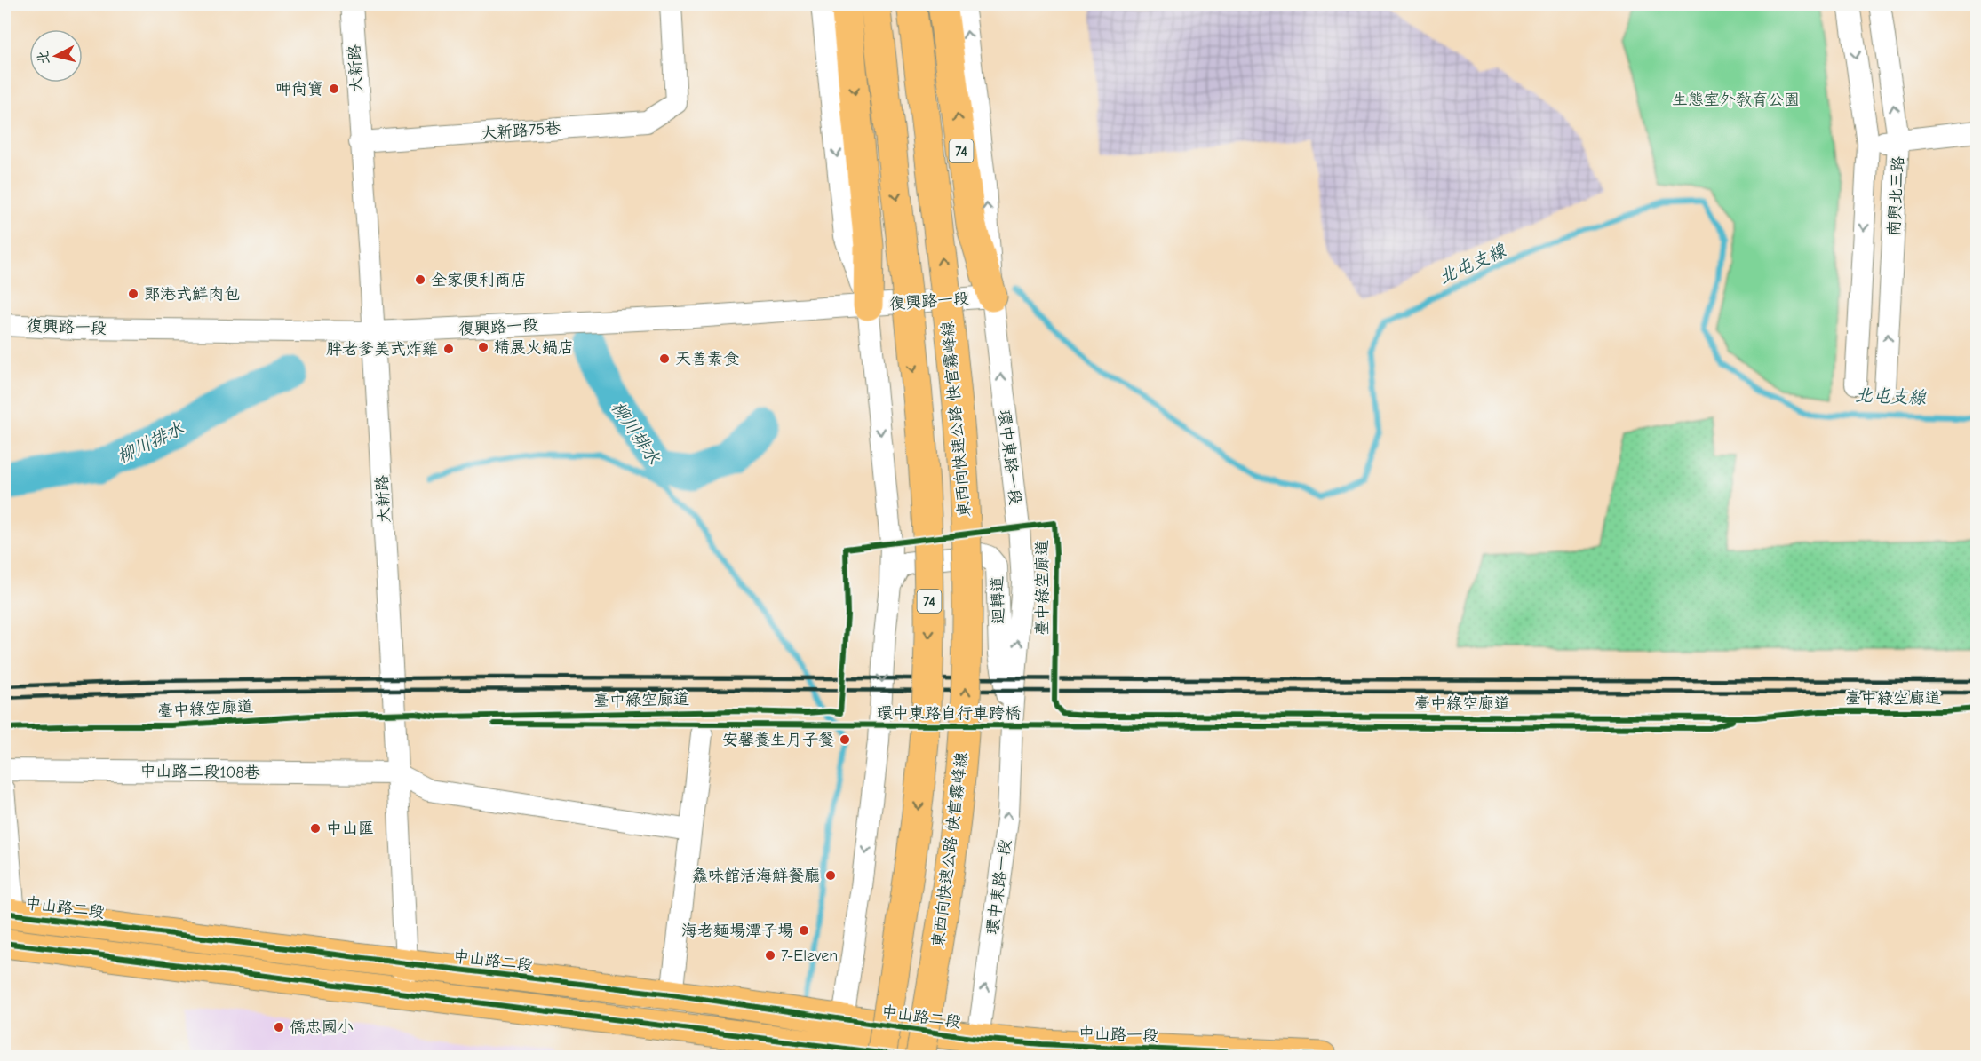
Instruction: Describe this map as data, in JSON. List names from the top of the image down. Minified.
{"streets":{"main road":["74","東西向快速公路 快官霧峰線","中山路二段","中山路一段"],"street":["大新路","大新路75巷","南興北三路","復興路一段","環中東路一段","迴轉道","中山路二段108巷"],"cycle path":["臺中綠空廊道","環中東路自行車跨橋"]},"crossings":[["大新路","大新路75巷"],["大新路","復興路一段"],["大新路","中山路二段108巷"],["大新路","中山路二段"],["74","復興路一段"],["74","環中東路一段"],["復興路一段","環中東路一段"],["環中東路一段","迴轉道"],["環中東路一段","中山路二段"],["環中東路一段","中山路一段"],["中山路二段","中山路一段"]],"water":["北屯支線","柳川排水"],"parks":["生態室外教育公園"],"places":["呷尚寶","全家便利商店","郎港式鮮肉包","精展火鍋店","胖老爹美式炸雞","天善素食","安馨養生月子餐","中山匯","鱻味館活海鮮餐廳","海老麵場潭子場","7-Eleven","僑忠國小"],"north":"left"}
